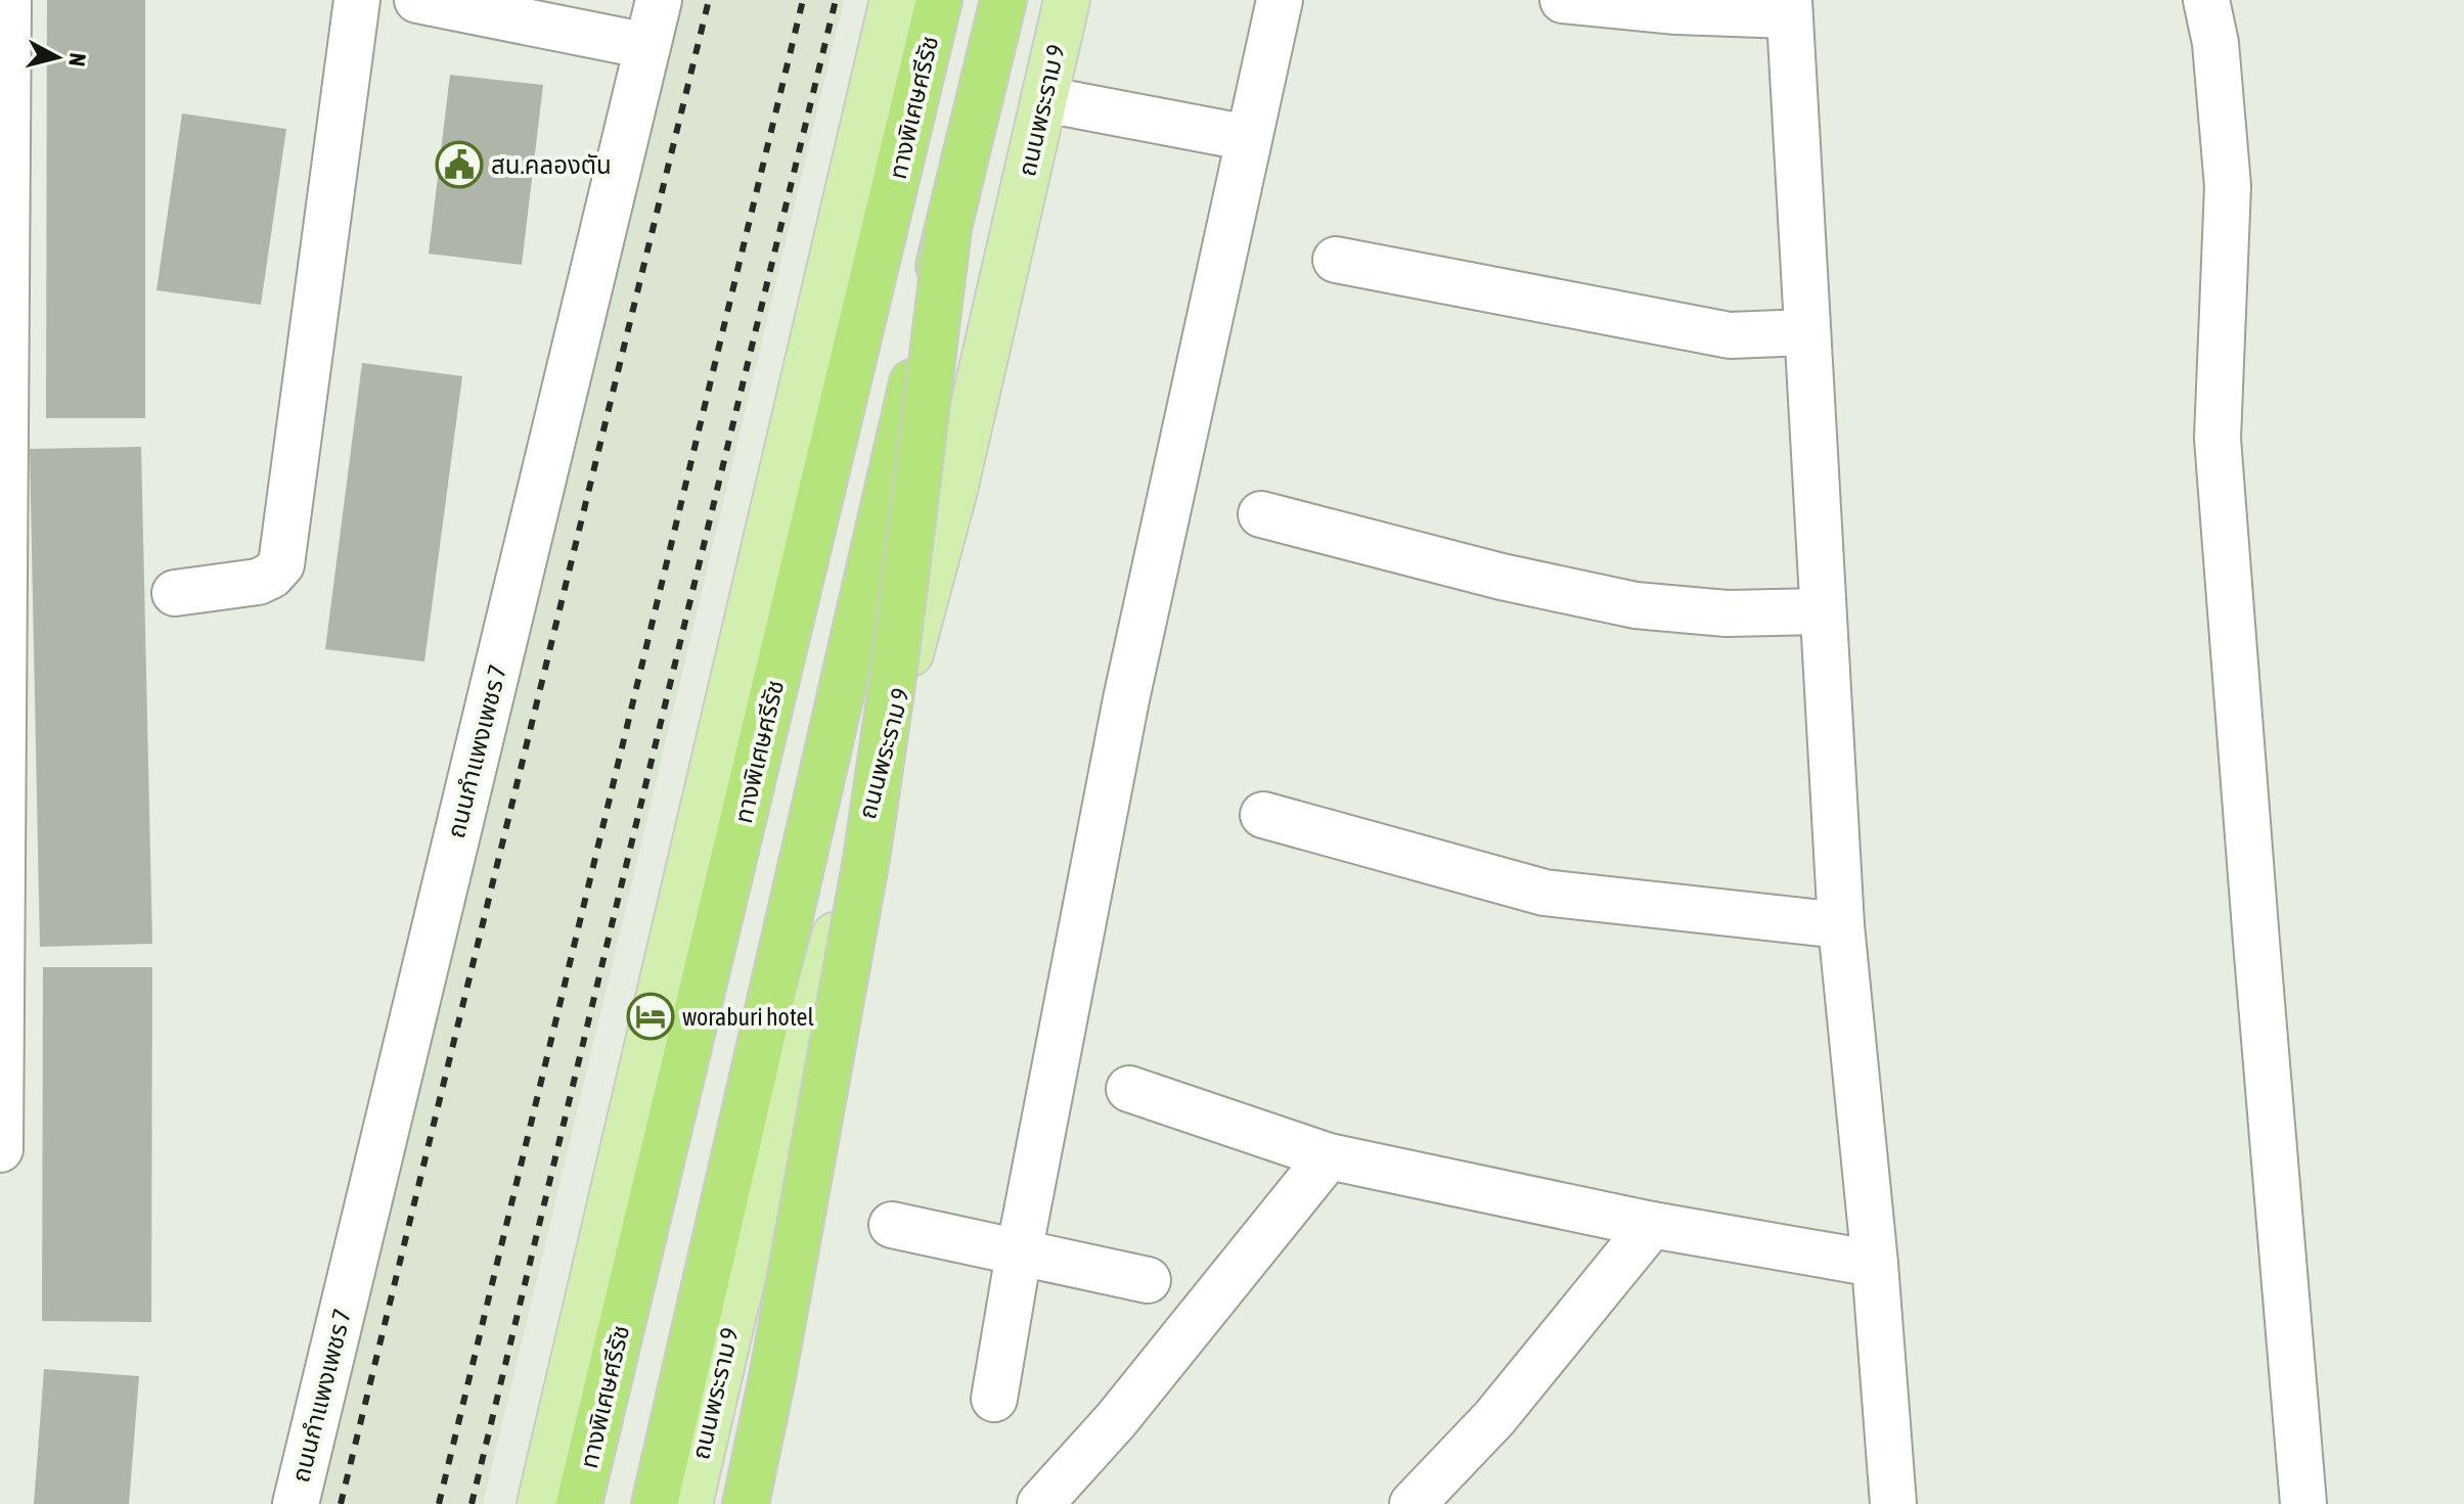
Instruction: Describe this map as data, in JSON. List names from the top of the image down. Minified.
{"streets":{"highway":["ทางพิเศษศรีรัช"],"main road":["ถนนพระราม 9"],"street":["ถนนกำแพงเพชร 7"]},"places":{"public building":["สน.คลองตัน"],"hotel":["woraburi hotel"]},"north":"right"}
